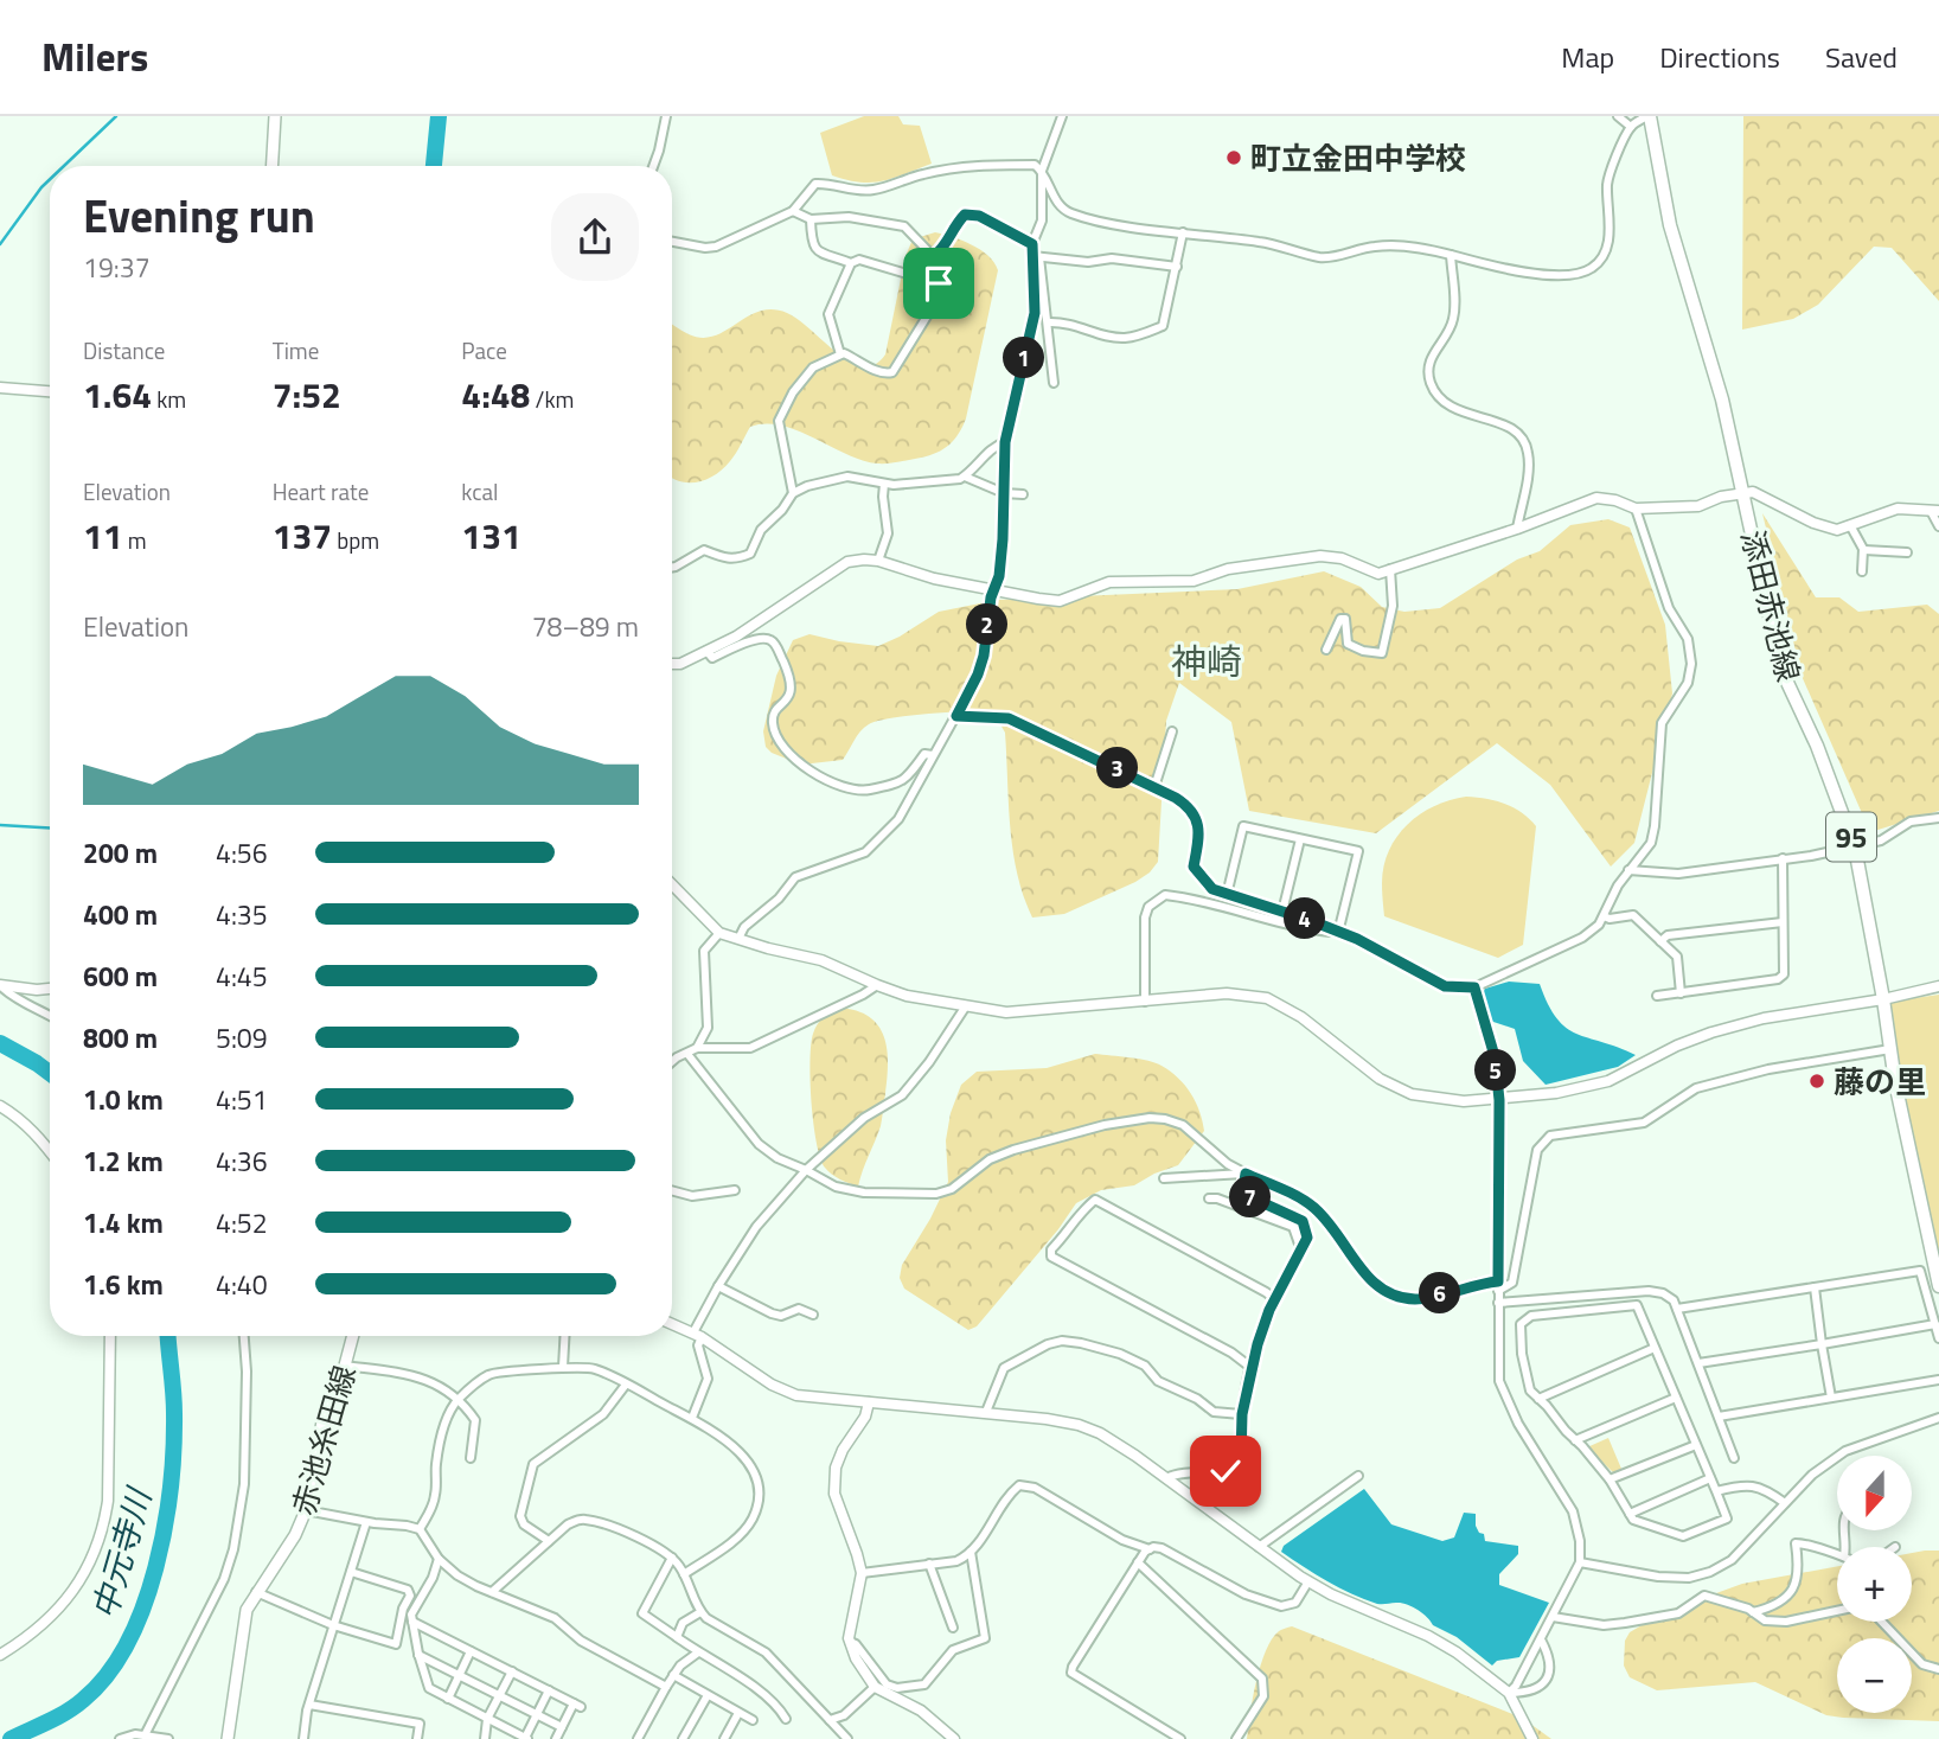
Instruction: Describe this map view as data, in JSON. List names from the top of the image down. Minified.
{"streets":{"main road":["添田赤池線","95","赤池糸田線"]},"districts":["神崎"],"water":["中元寺川"],"places":["町立金田中学校","藤の里"],"north":"bottom","page":{"header":"Milers","nav":["Map","Directions","Saved"],"heading":["Evening run","19:37"],"stats":[["Distance","1.64 km"],["Time","7:52"],["Pace","4:48 /km"],["Elevation","11 m"],["Heart rate","137 bpm"],["kcal","131"]],"pins":["1","2","3","4","5","7","6"],"chart":["Elevation","78–89 m"],"list":[{"name":"200 m","note":"4:56"},{"name":"400 m","note":"4:35"},{"name":"600 m","note":"4:45"},{"name":"800 m","note":"5:09"},{"name":"1.0 km","note":"4:51"},{"name":"1.2 km","note":"4:36"},{"name":"1.4 km","note":"4:52"},{"name":"1.6 km","note":"4:40"}],"map_buttons":["+","−"]}}
